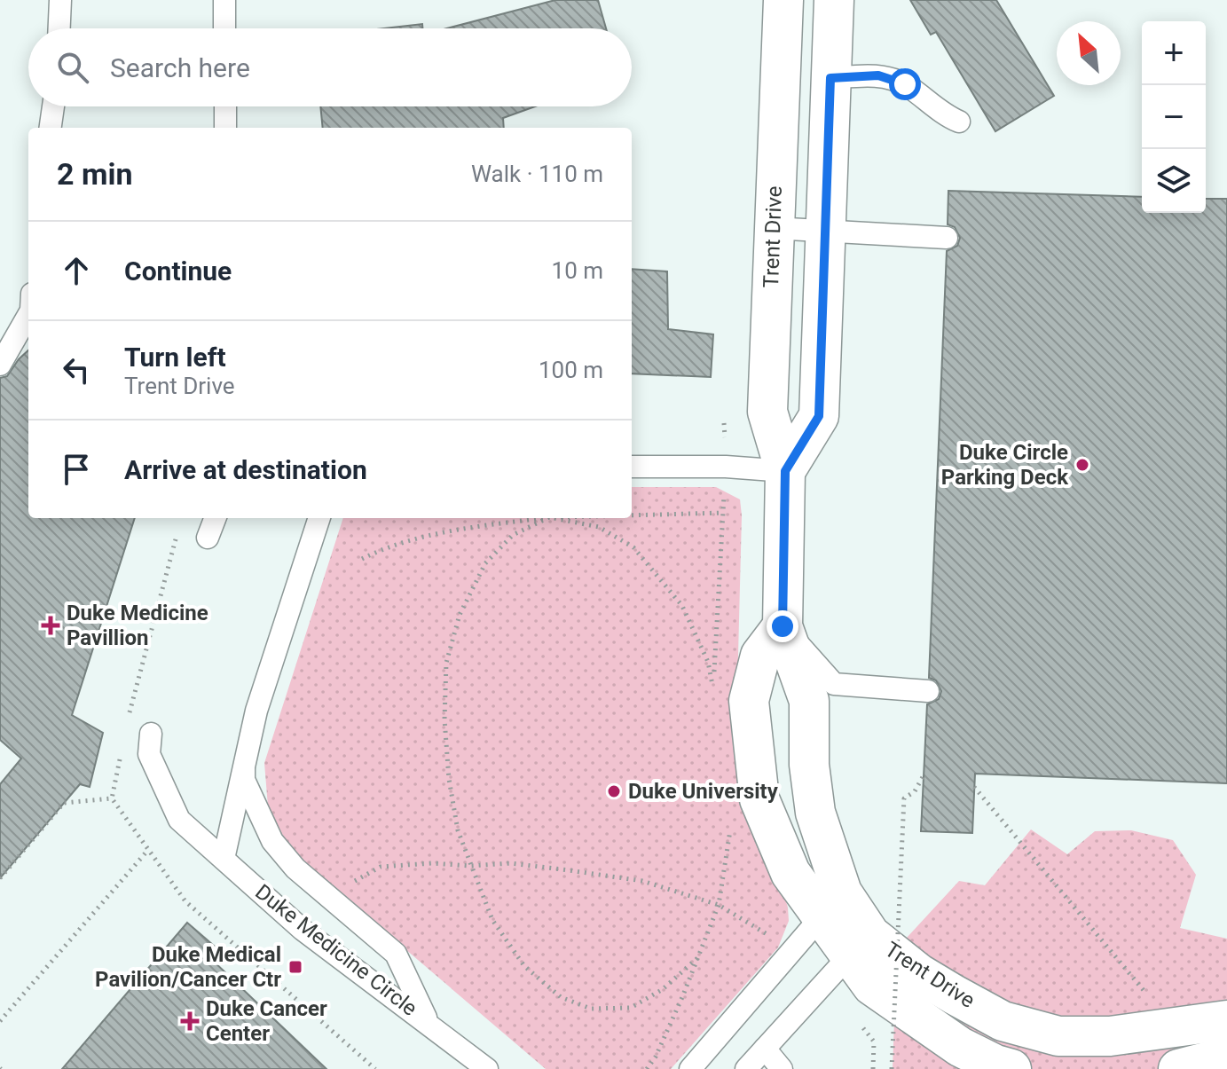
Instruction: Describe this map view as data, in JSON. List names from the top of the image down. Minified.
{"streets":{"street":["Trent Drive"],"lane":["Duke Medicine Circle"]},"places":{"other":["Duke Circle Parking Deck","Duke University"],"health":["Duke Medicine Pavillion","Duke Cancer Center"],"transit":["Duke Medical Pavilion/Cancer Ctr"]},"north":"top left","page":{"map_buttons":["+","−"],"search":"Search here","heading":["2 min","Walk · 110 m"],"list":[["Continue","10 m"],["Turn left","Trent Drive","100 m"],"Arrive at destination"]}}
